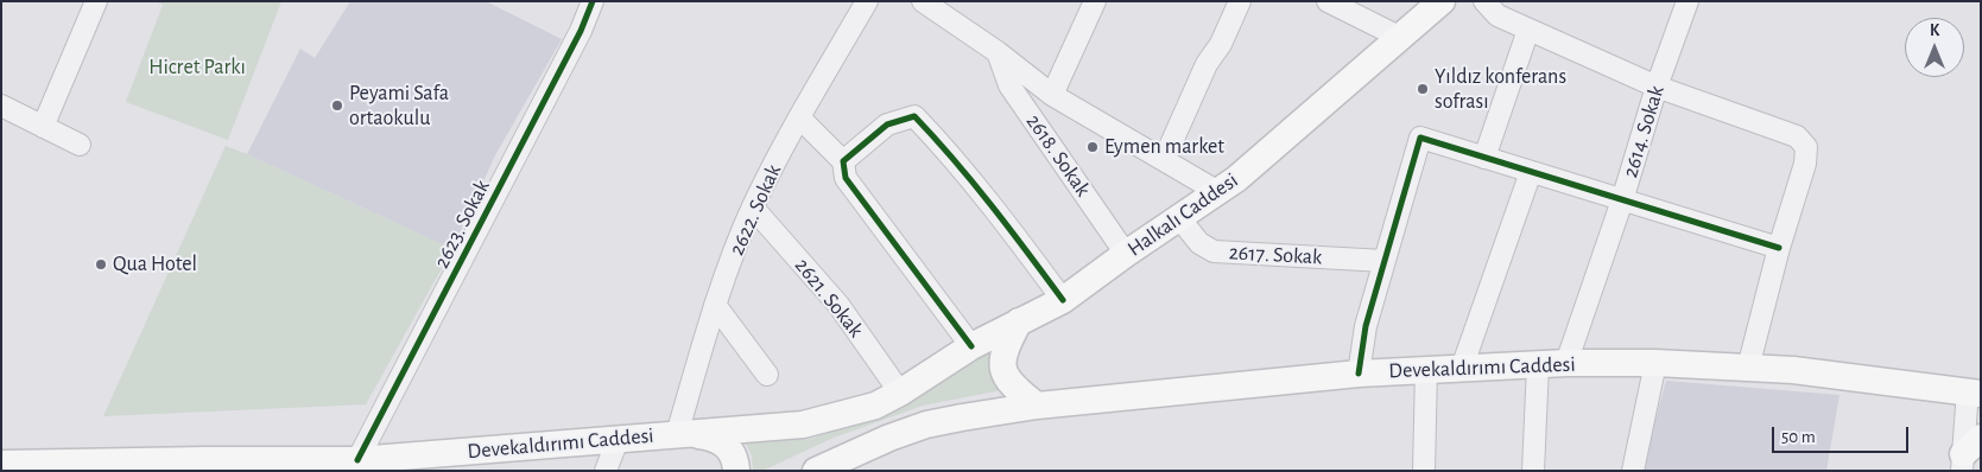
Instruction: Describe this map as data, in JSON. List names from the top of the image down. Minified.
{"streets":{"main road":["Halkalı Caddesi","Devekaldırımı Caddesi"],"street":["2614. Sokak","2618. Sokak","2622. Sokak","2623. Sokak","2617. Sokak","2621. Sokak"]},"crossings":[["2614. Sokak","Devekaldırımı Caddesi"],["2618. Sokak","Halkalı Caddesi"],["2622. Sokak","2621. Sokak"],["2622. Sokak","Devekaldırımı Caddesi"],["Halkalı Caddesi","2617. Sokak"],["Halkalı Caddesi","2621. Sokak"],["Halkalı Caddesi","Devekaldırımı Caddesi"],["2623. Sokak","Devekaldırımı Caddesi"],["2621. Sokak","Devekaldırımı Caddesi"]],"parks":["Hicret Parkı"],"places":["Yıldız konferans sofrası","Peyami Safa ortaokulu","Eymen market","Qua Hotel"],"scale_bar":"50 m","north":"top"}
